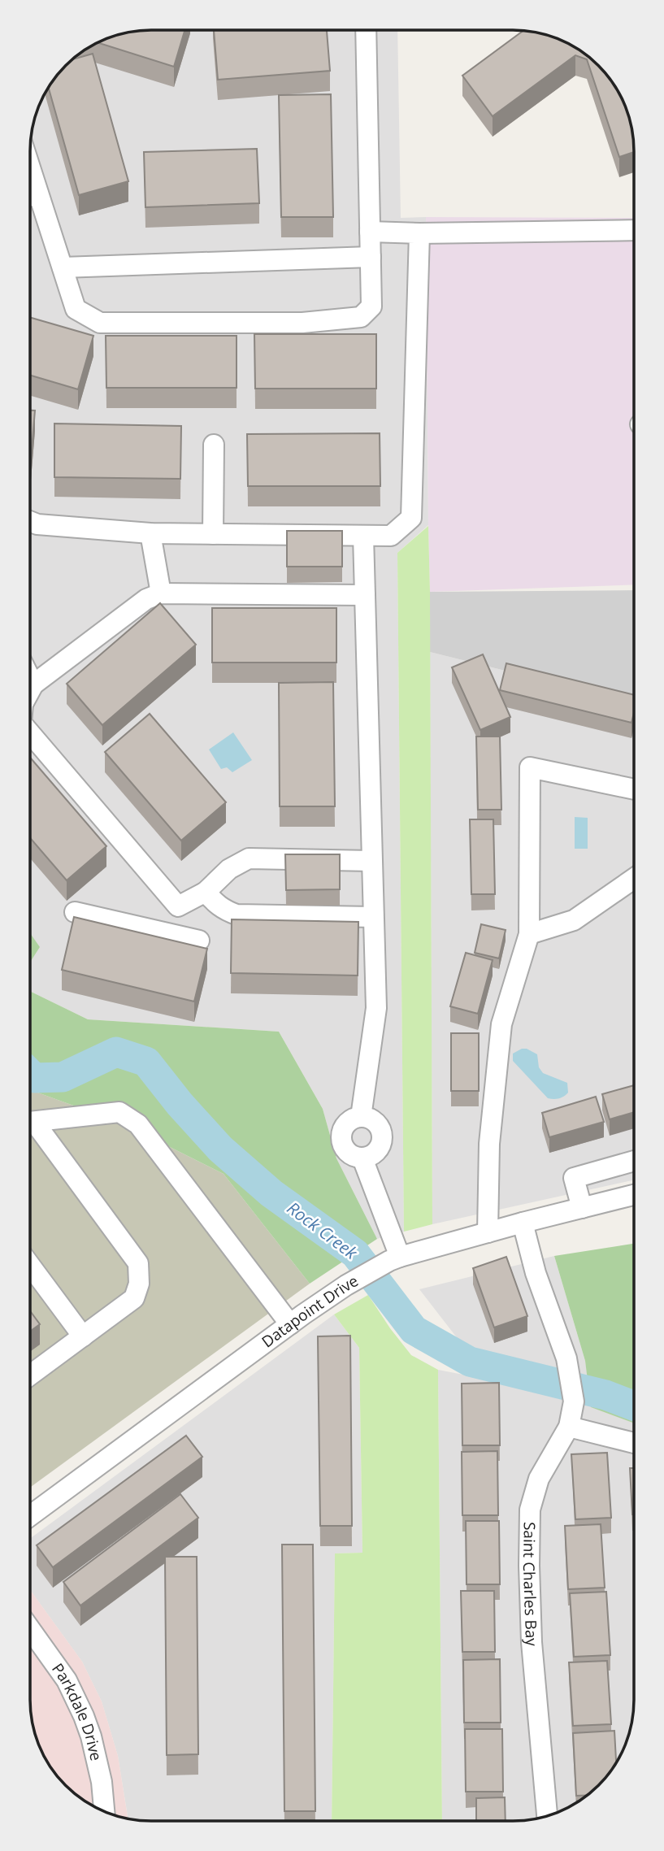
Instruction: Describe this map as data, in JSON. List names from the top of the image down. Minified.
{"streets":{"street":["Datapoint Drive","Saint Charles Bay","Parkdale Drive"]},"crossings":[["Datapoint Drive","Saint Charles Bay"]],"water":["Rock Creek"]}
